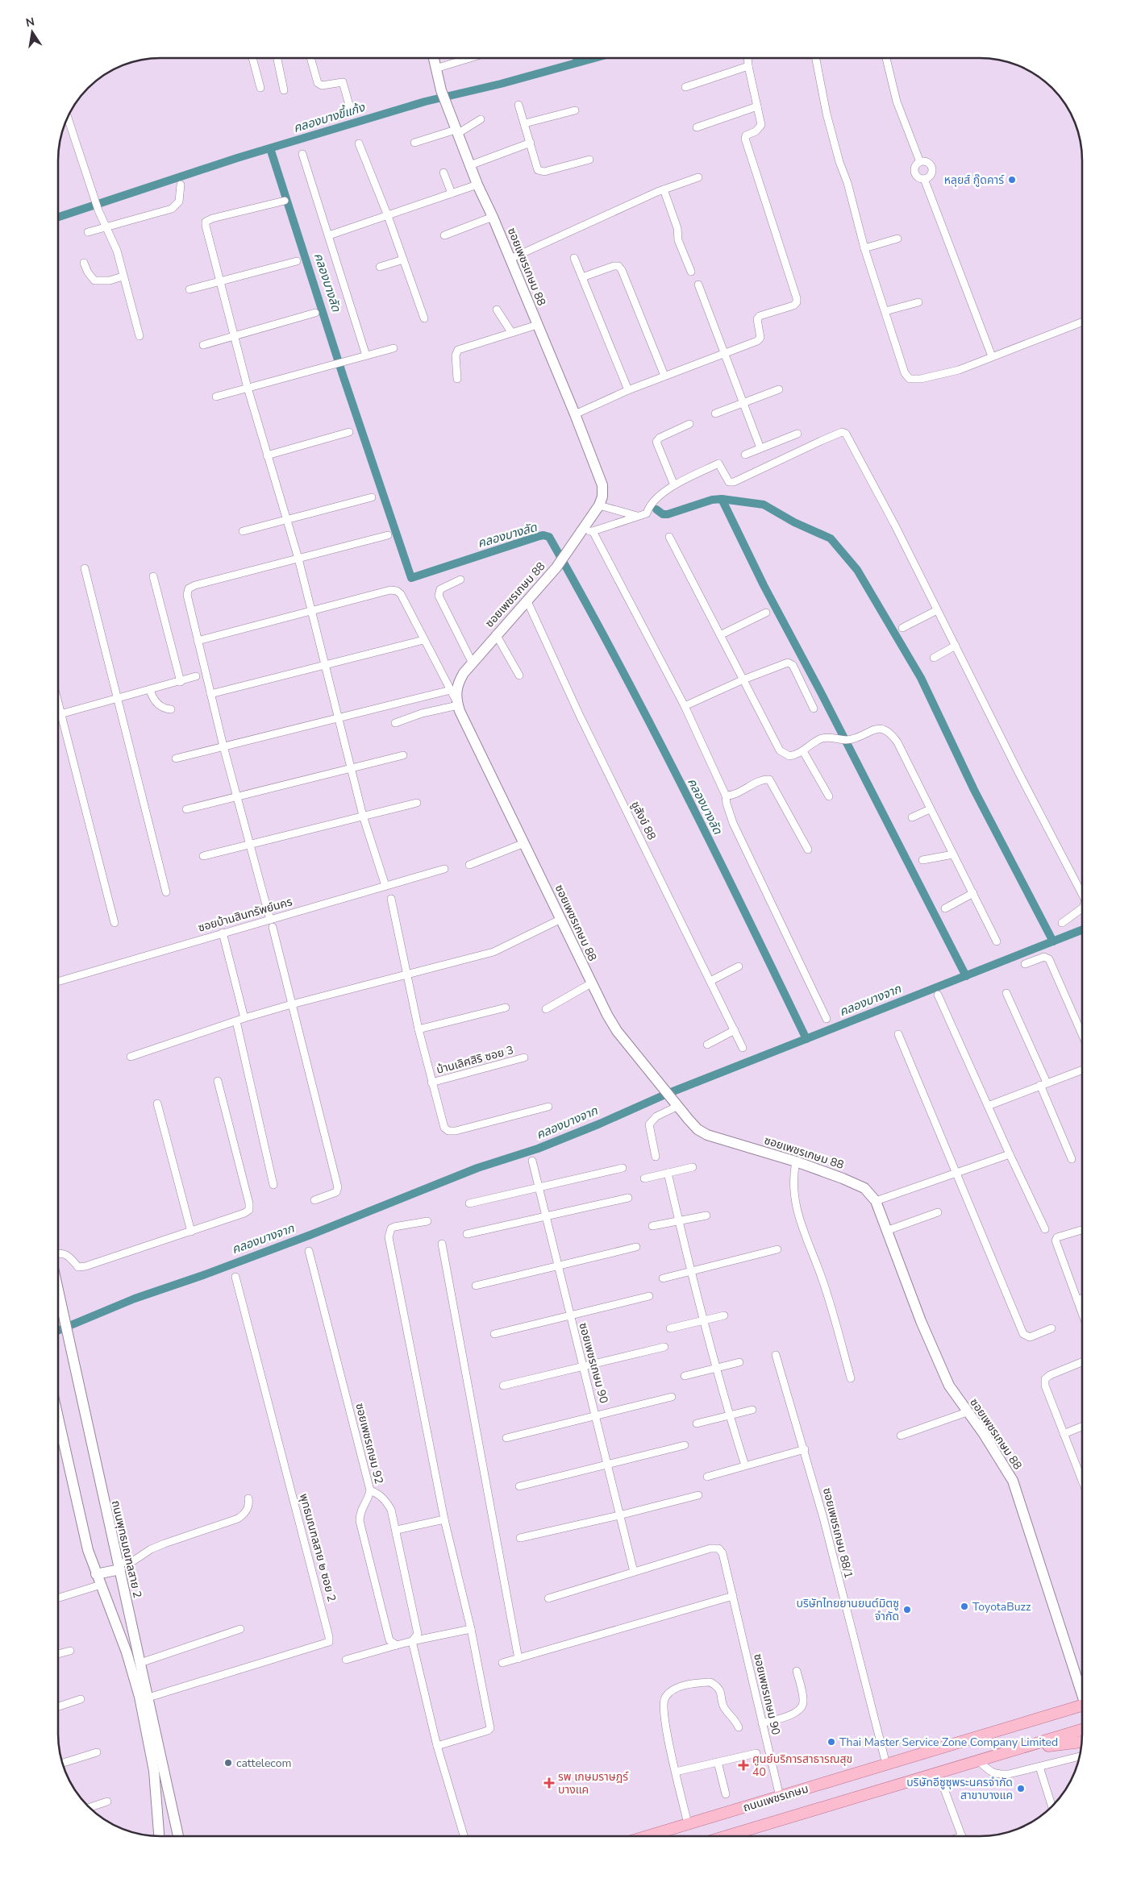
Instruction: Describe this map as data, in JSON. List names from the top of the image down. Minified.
{"streets":{"main road":["ถนนเพชรเกษม"],"street":["ซอยเพชรเกษม 88","ชูสังข์ 88","ซอยบ้านสินทรัพย์นคร","บ้านเลิศสิริ ซอย 3","ซอยเพชรเกษม 90","ซอยเพชรเกษม 92","ซอยเพชรเกษม 88/1","พุทธมณฑลสาย ๒ ซอย 2","ถนนพุทธมณฑลสาย 2"]},"crossings":[["ซอยเพชรเกษม 88","ชูสังข์ 88"],["ซอยเพชรเกษม 90","ถนนเพชรเกษม"],["ซอยเพชรเกษม 88/1","ถนนเพชรเกษม"],["พุทธมณฑลสาย ๒ ซอย 2","ถนนพุทธมณฑลสาย 2"]],"water":["คลองบางขี้แก้ง","คลองบางลัด","คลองบางจาก"],"places":{"other":["หลุยส์ กู๊ดคาร์","ToyotaBuzz","บริษัทไทยยานยนต์มิตซู จำกัด","Thai Master Service Zone Company Limited","cattelecom","บริษัทอีซูซุพระนครจำกัด สาขาบางแค"],"health":["ศูนย์บริการสาธารณสุข 40","รพ เกษมราษฎร์ บางแค"]},"north":"top"}
